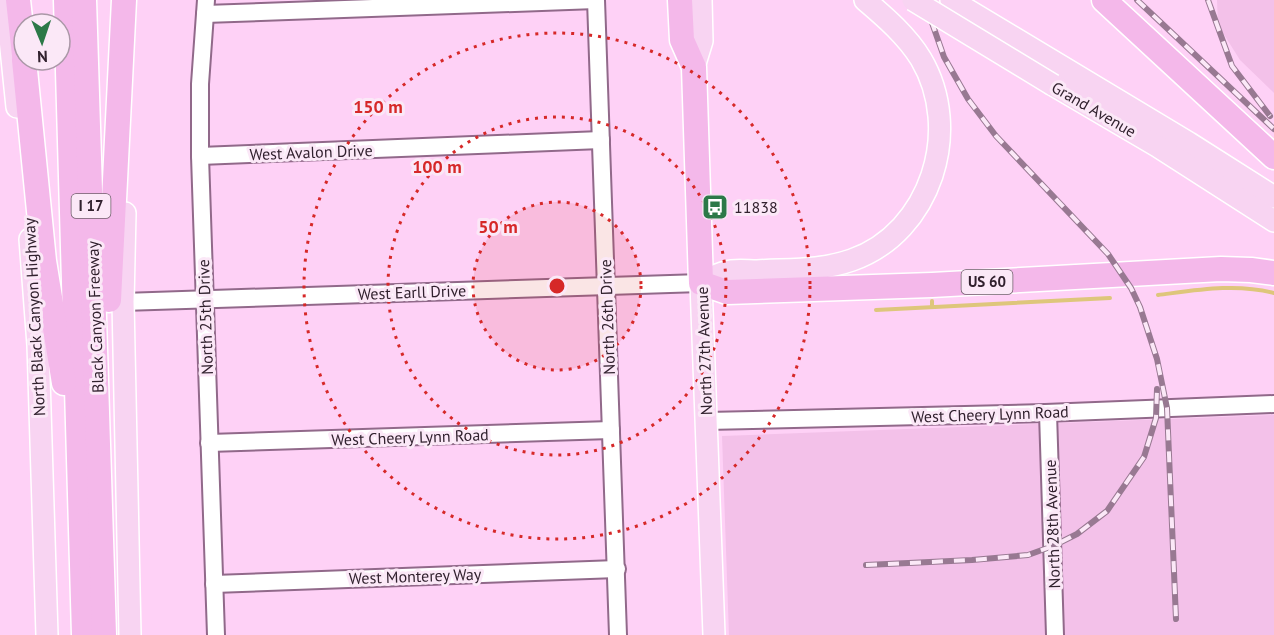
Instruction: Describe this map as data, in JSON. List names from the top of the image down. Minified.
{"streets":{"highway":["I 17","US 60","Black Canyon Freeway","North 27th Avenue"],"main road":["Grand Avenue","North Black Canyon Highway"],"street":["West Avalon Drive","West Earll Drive","North 25th Drive","North 26th Drive","West Cheery Lynn Road","North 28th Avenue","West Monterey Way"]},"crossings":[["West Avalon Drive","North 25th Drive"],["West Avalon Drive","North 26th Drive"],["US 60","West Earll Drive"],["US 60","North 27th Avenue"],["West Earll Drive","North 25th Drive"],["West Earll Drive","North 26th Drive"],["West Earll Drive","North 27th Avenue"],["North 25th Drive","West Cheery Lynn Road"],["North 25th Drive","West Monterey Way"],["North 26th Drive","West Cheery Lynn Road"],["North 26th Drive","West Monterey Way"],["North 27th Avenue","West Cheery Lynn Road"],["West Cheery Lynn Road","North 28th Avenue"]],"places":{"bus stop":["11838"]},"north":"bottom","rings":["150 m","100 m","50 m"]}
